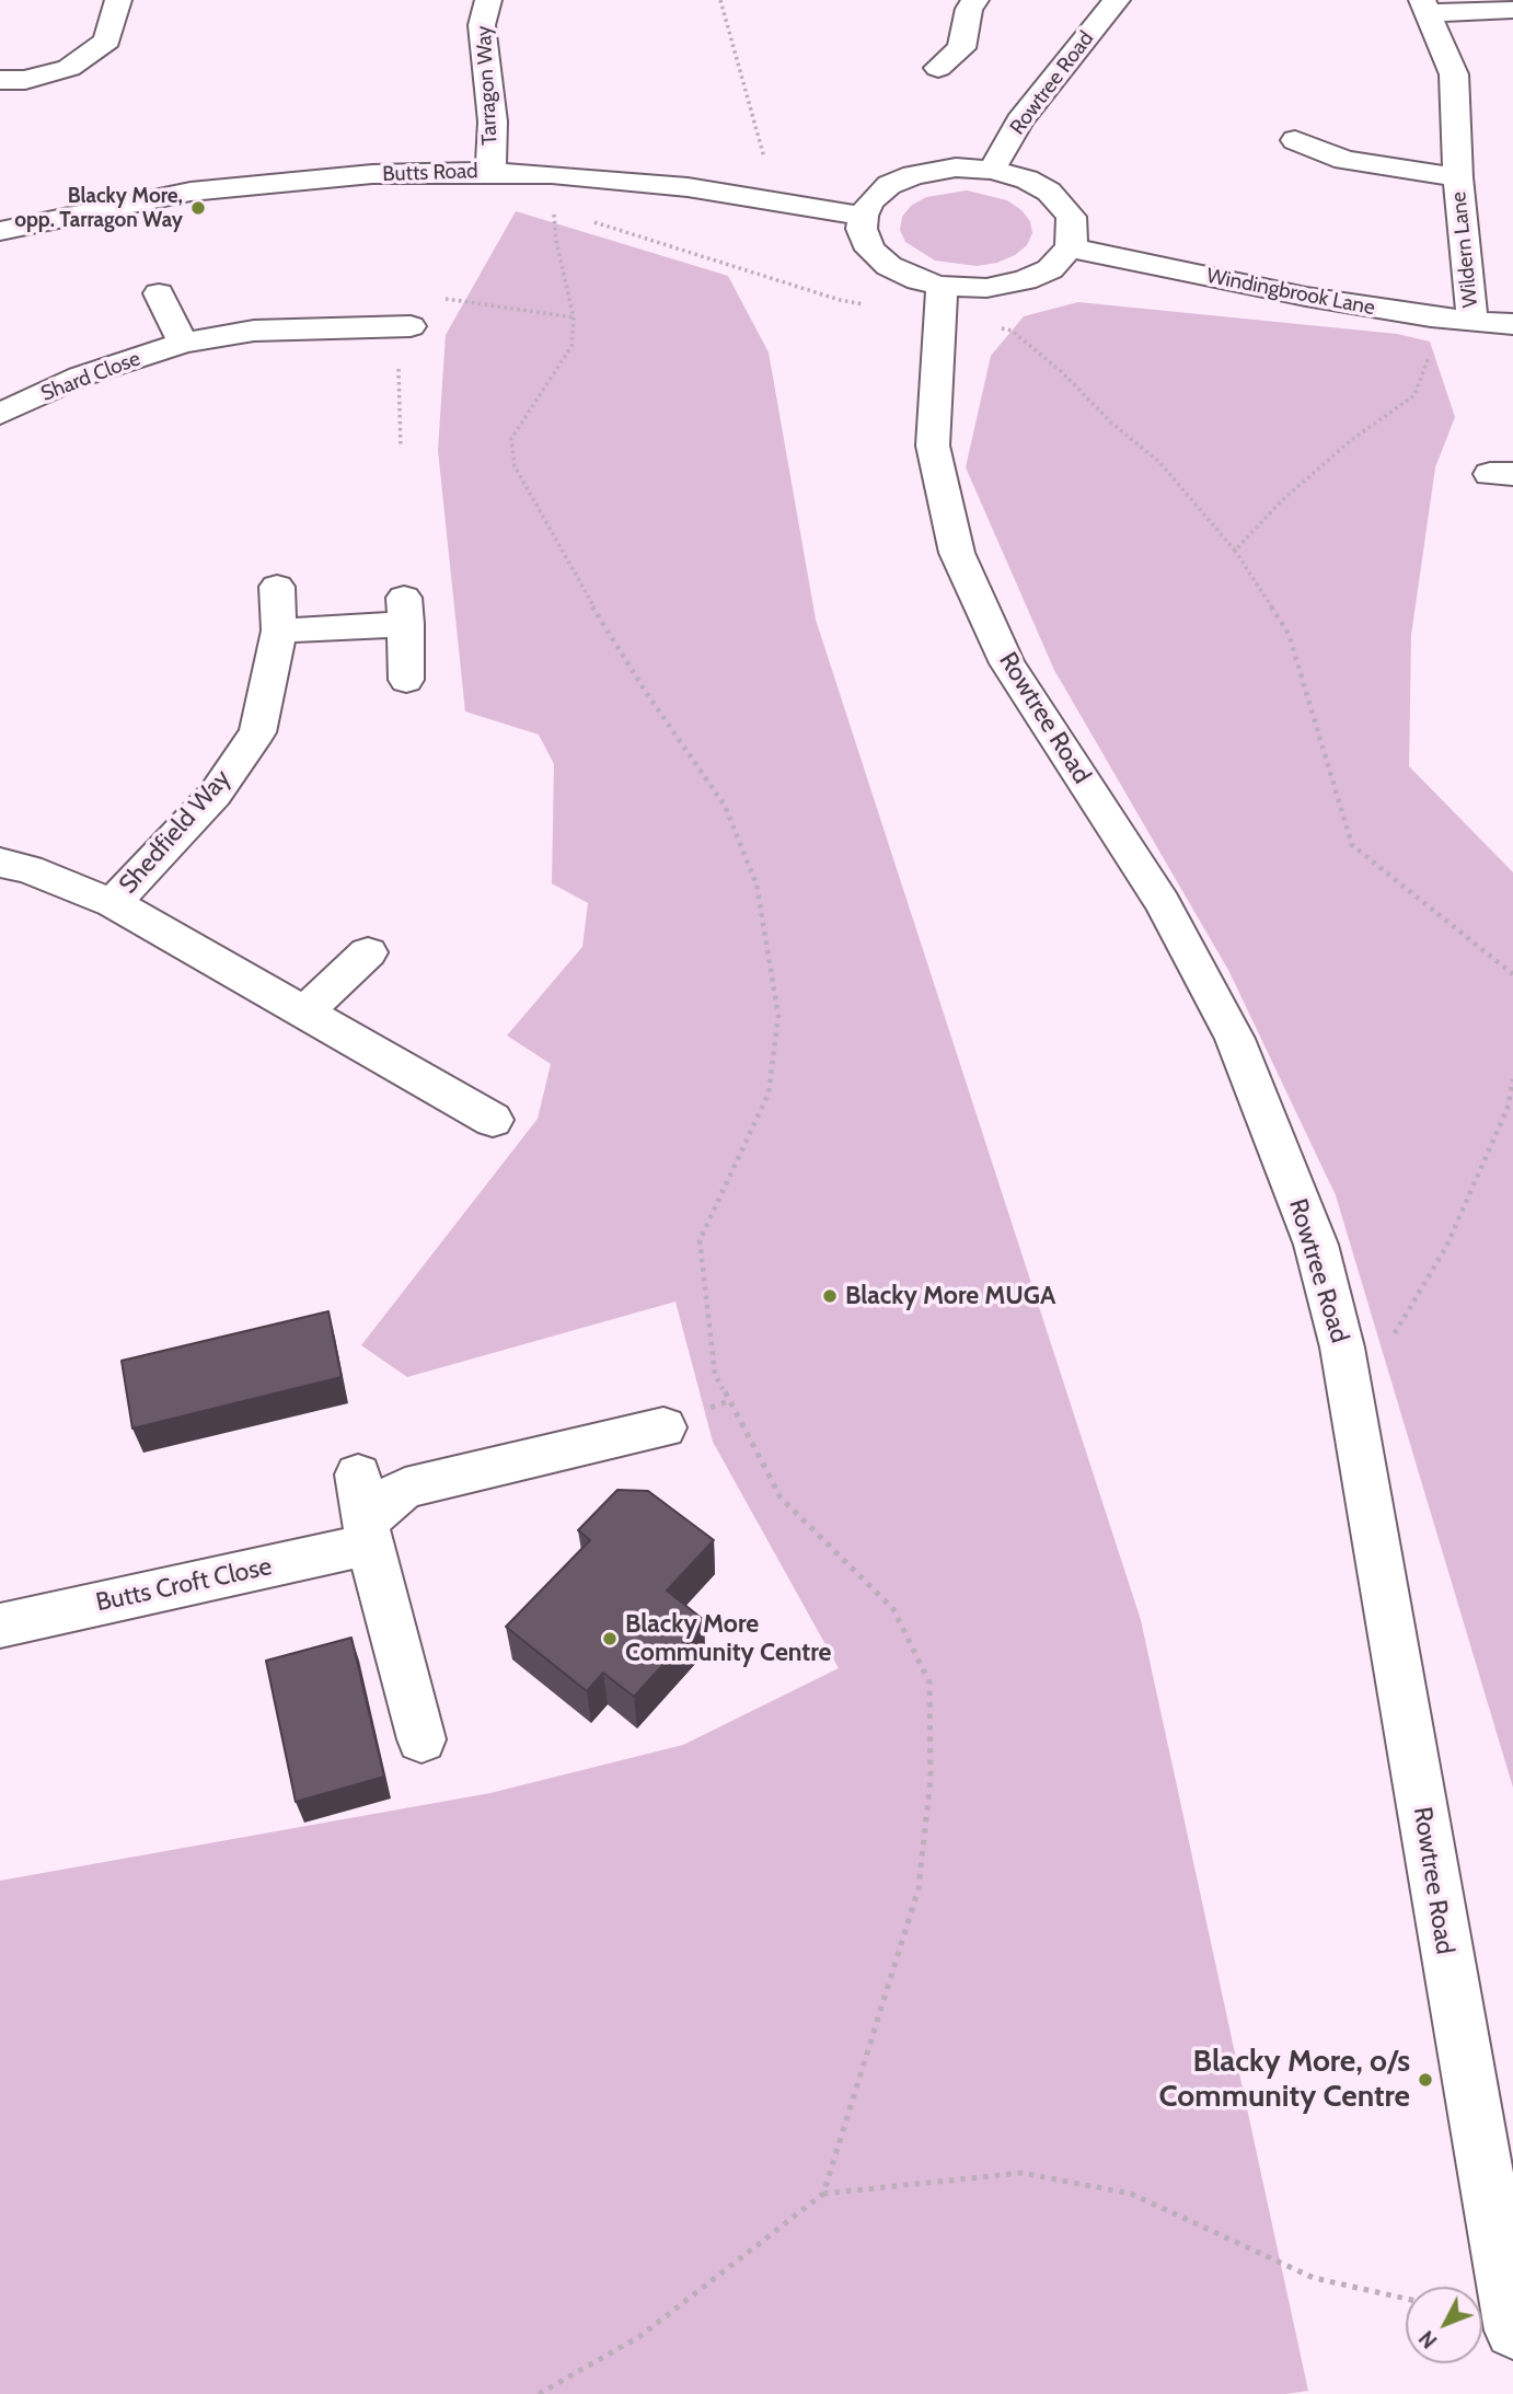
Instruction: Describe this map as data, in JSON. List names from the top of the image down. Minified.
{"streets":{"street":["Rowtree Road","Tarragon Way","Butts Road","Wildern Lane","Windingbrook Lane","Shard Close","Shedfield Way","Butts Croft Close"]},"crossings":[["Rowtree Road","Butts Road"],["Rowtree Road","Windingbrook Lane"],["Tarragon Way","Butts Road"],["Butts Road","Windingbrook Lane"],["Wildern Lane","Windingbrook Lane"]],"places":["Blacky More, opp. Tarragon Way","Blacky More MUGA","Blacky More Community Centre","Blacky More, o/s Community Centre"],"north":"bottom left"}
